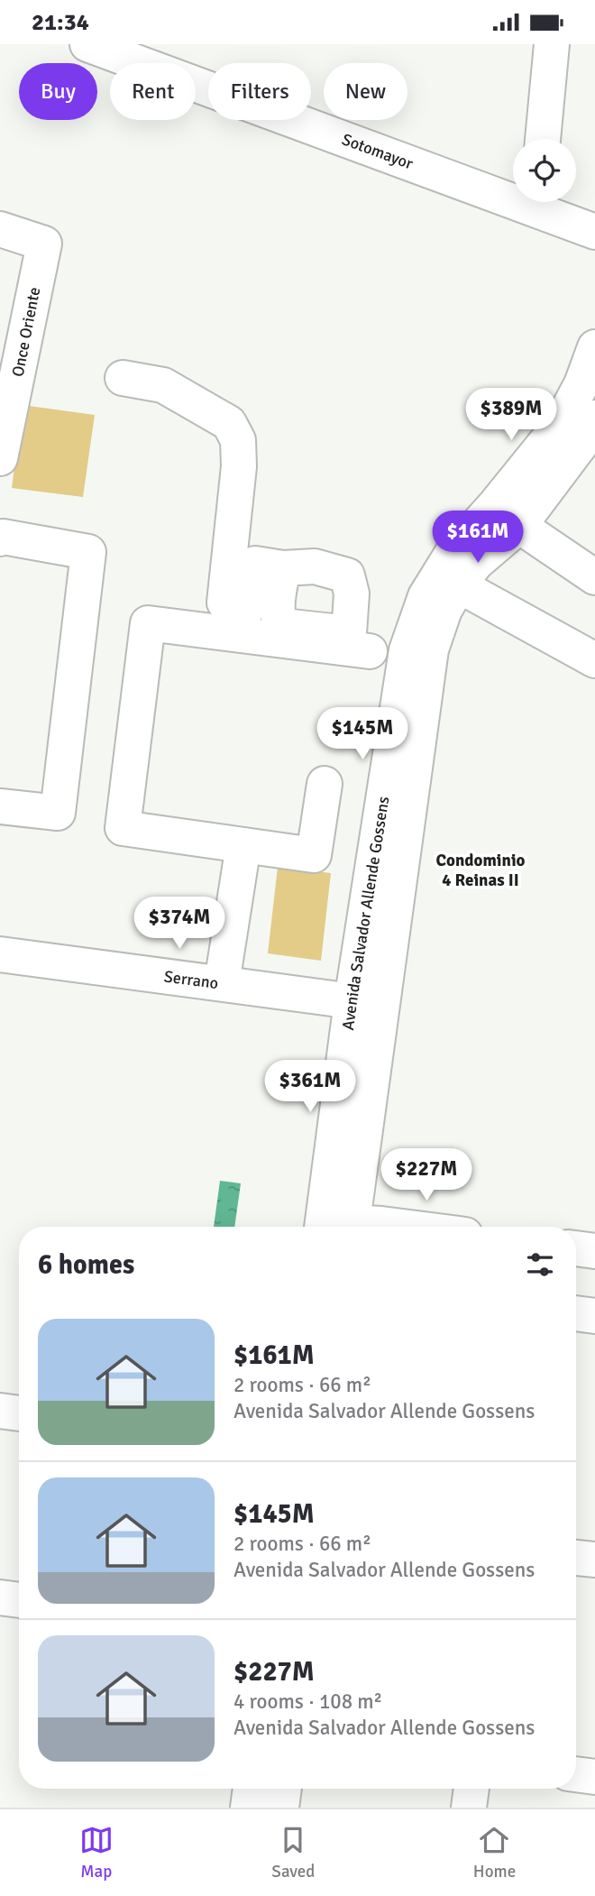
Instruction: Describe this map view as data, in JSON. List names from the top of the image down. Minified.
{"streets":{"main road":["Sotomayor","Once Oriente","Avenida Salvador Allende Gossens","Serrano"]},"crossings":[["Avenida Salvador Allende Gossens","Serrano"]],"districts":["Condominio 4 Reinas II"],"page":{"status":"21:34","chip":["Buy","Rent","Filters","New"],"price":["$389M","$161M","$145M","$374M","$361M","$227M"],"heading":"6 homes","list":[{"name":"$161M","note":"2 rooms · 66 m² · Avenida Salvador Allende Gossens"},{"name":"$145M","note":"2 rooms · 66 m² · Avenida Salvador Allende Gossens"},{"name":"$227M","note":"4 rooms · 108 m² · Avenida Salvador Allende Gossens"}],"tabs":["Map","Saved","Home"]}}
